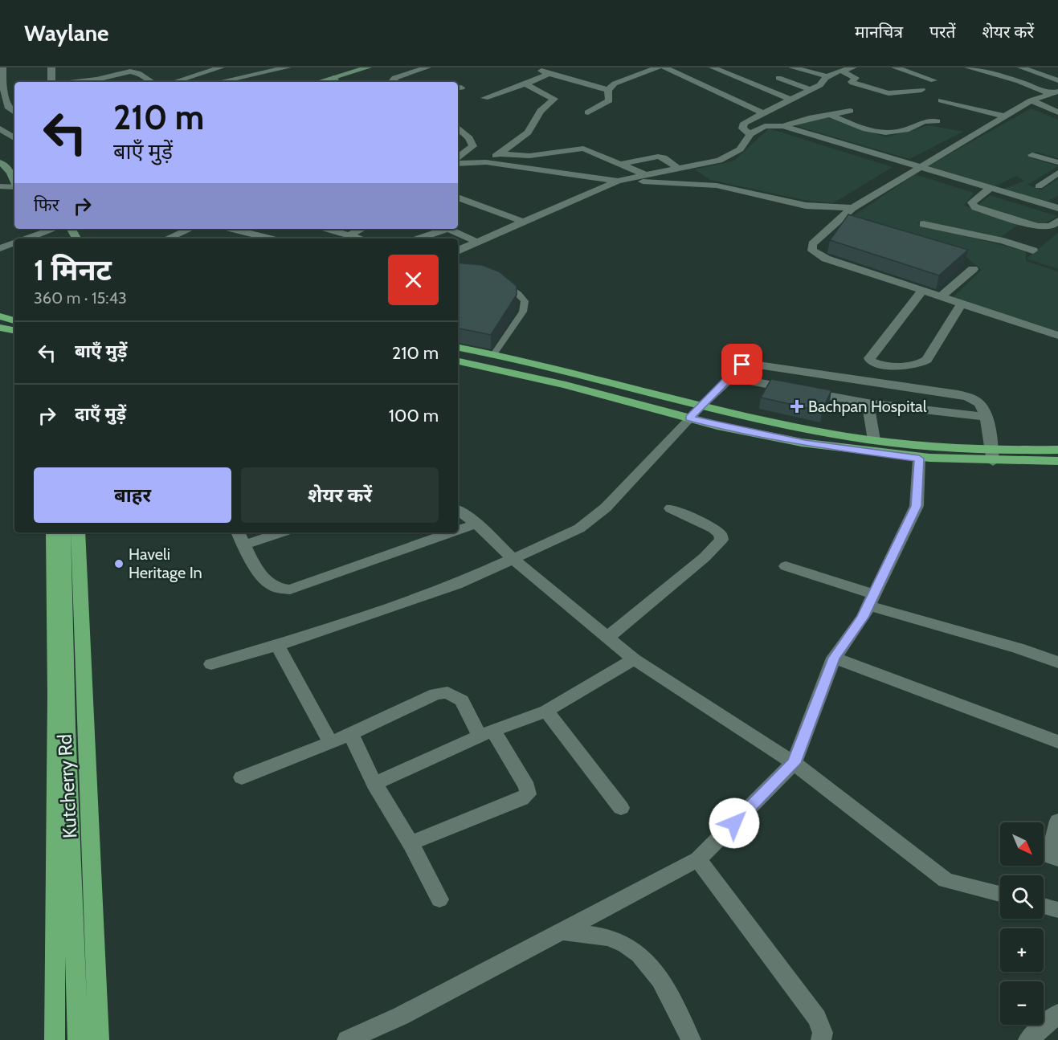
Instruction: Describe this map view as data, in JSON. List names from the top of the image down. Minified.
{"streets":{"highway":["Kutcherry Rd"]},"places":{"health":["Bachpan Hospital"],"other":["Haveli Heritage In"]},"north":"bottom right","page":{"header":"Waylane","nav":["मानचित्र","परतें","शेयर करें"],"turn":["210 m","बाएँ मुड़ें"],"then":"फिर","heading":["1 मिनट","360 m · 15:43"],"list":[{"name":"बाएँ मुड़ें","value":"210 m"},{"name":"दाएँ मुड़ें","value":"100 m"}],"buttons":["बाहर","शेयर करें"],"map_buttons":["+","−"]}}
